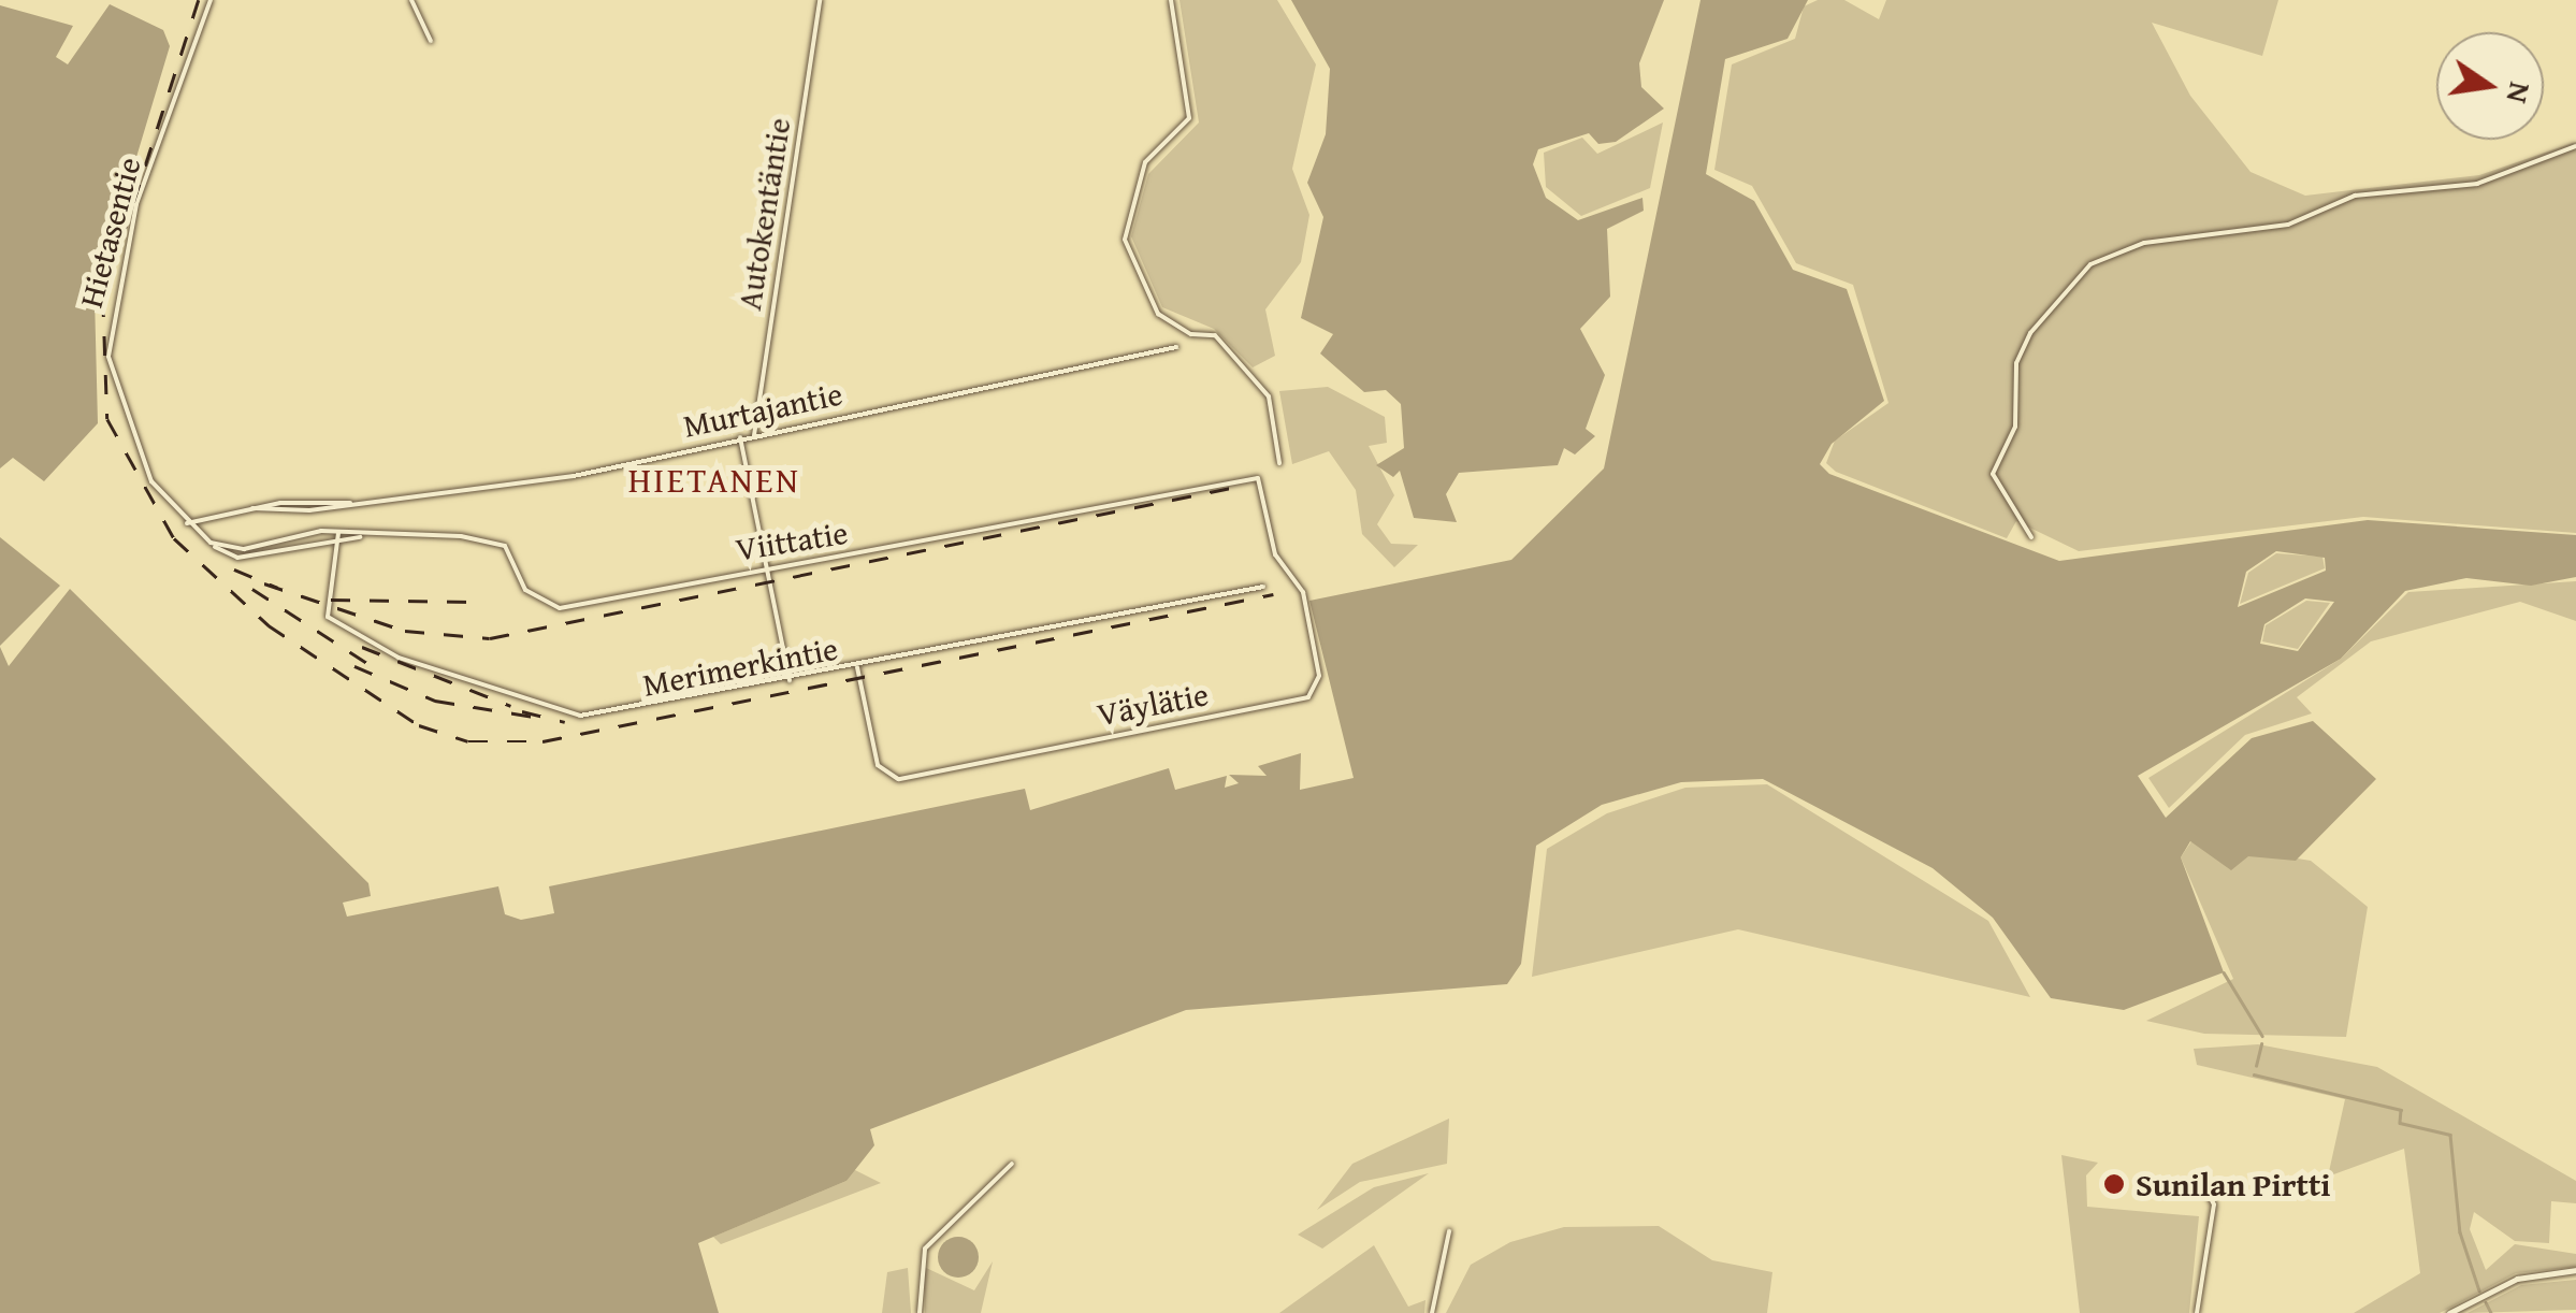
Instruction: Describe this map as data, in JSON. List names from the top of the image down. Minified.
{"streets":{"street":["Autokentäntie","Hietasentie","Murtajantie","Viittatie","Merimerkintie","Väylätie"]},"crossings":[["Autokentäntie","Murtajantie"],["Hietasentie","Viittatie"],["Viittatie","Merimerkintie"],["Viittatie","Väylätie"],["Merimerkintie","Väylätie"]],"districts":["HIETANEN"],"places":["Sunilan Pirtti"],"north":"right"}
